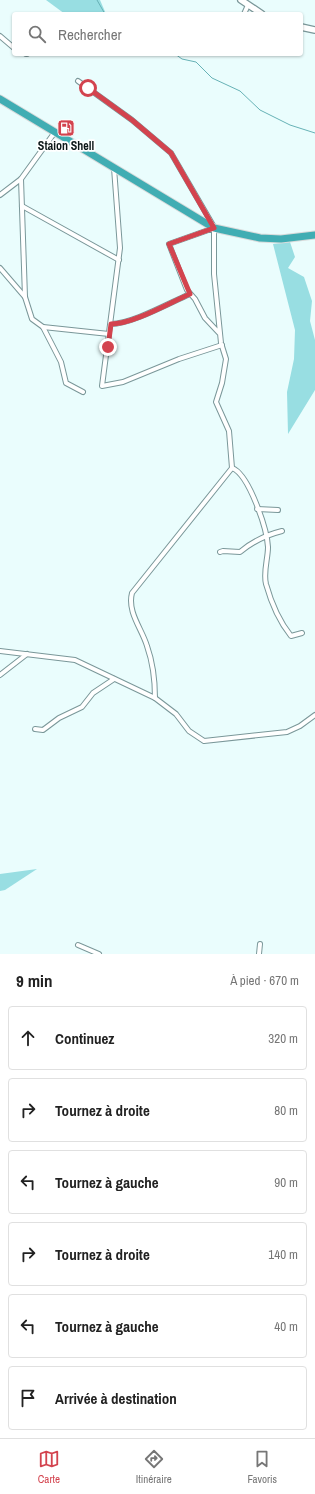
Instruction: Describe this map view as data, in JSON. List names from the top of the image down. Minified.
{"places":{"fuel station":["Staion Shell"]},"page":{"search":"Rechercher","heading":["9 min","À pied · 670 m"],"list":[["Continuez","320 m"],["Tournez à droite","80 m"],["Tournez à gauche","90 m"],["Tournez à droite","140 m"],["Tournez à gauche","40 m"],"Arrivée à destination"],"nav":["Carte","Itinéraire","Favoris"]}}
